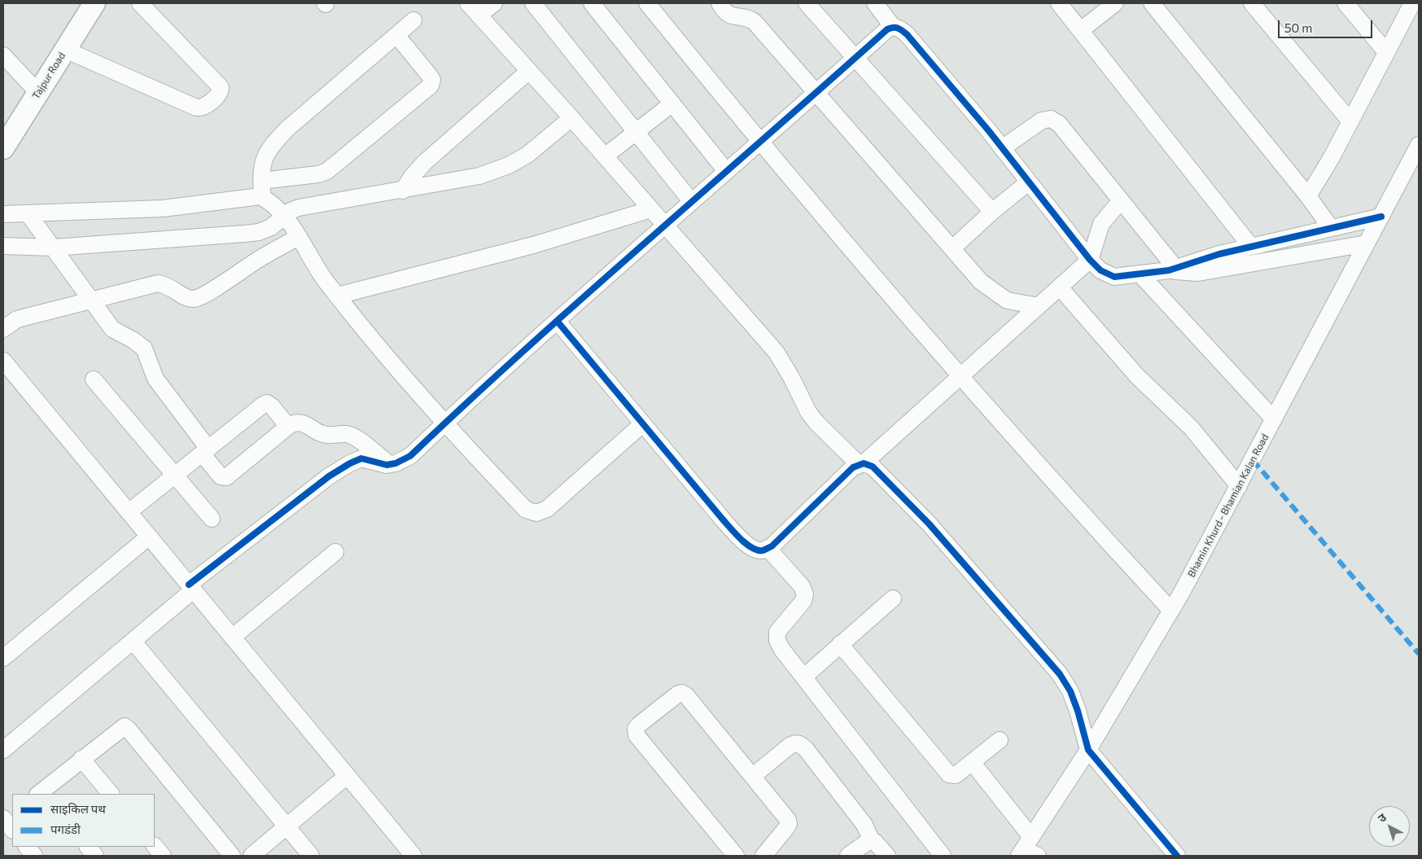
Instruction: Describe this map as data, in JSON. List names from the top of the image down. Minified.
{"streets":{"main road":["Tajpur Road"],"street":["Bhamin Khurd - Bhamian Kalan Road"]},"legend":["साइकिल पथ","पगडंडी"],"scale_bar":"50 m","north":"top left"}
